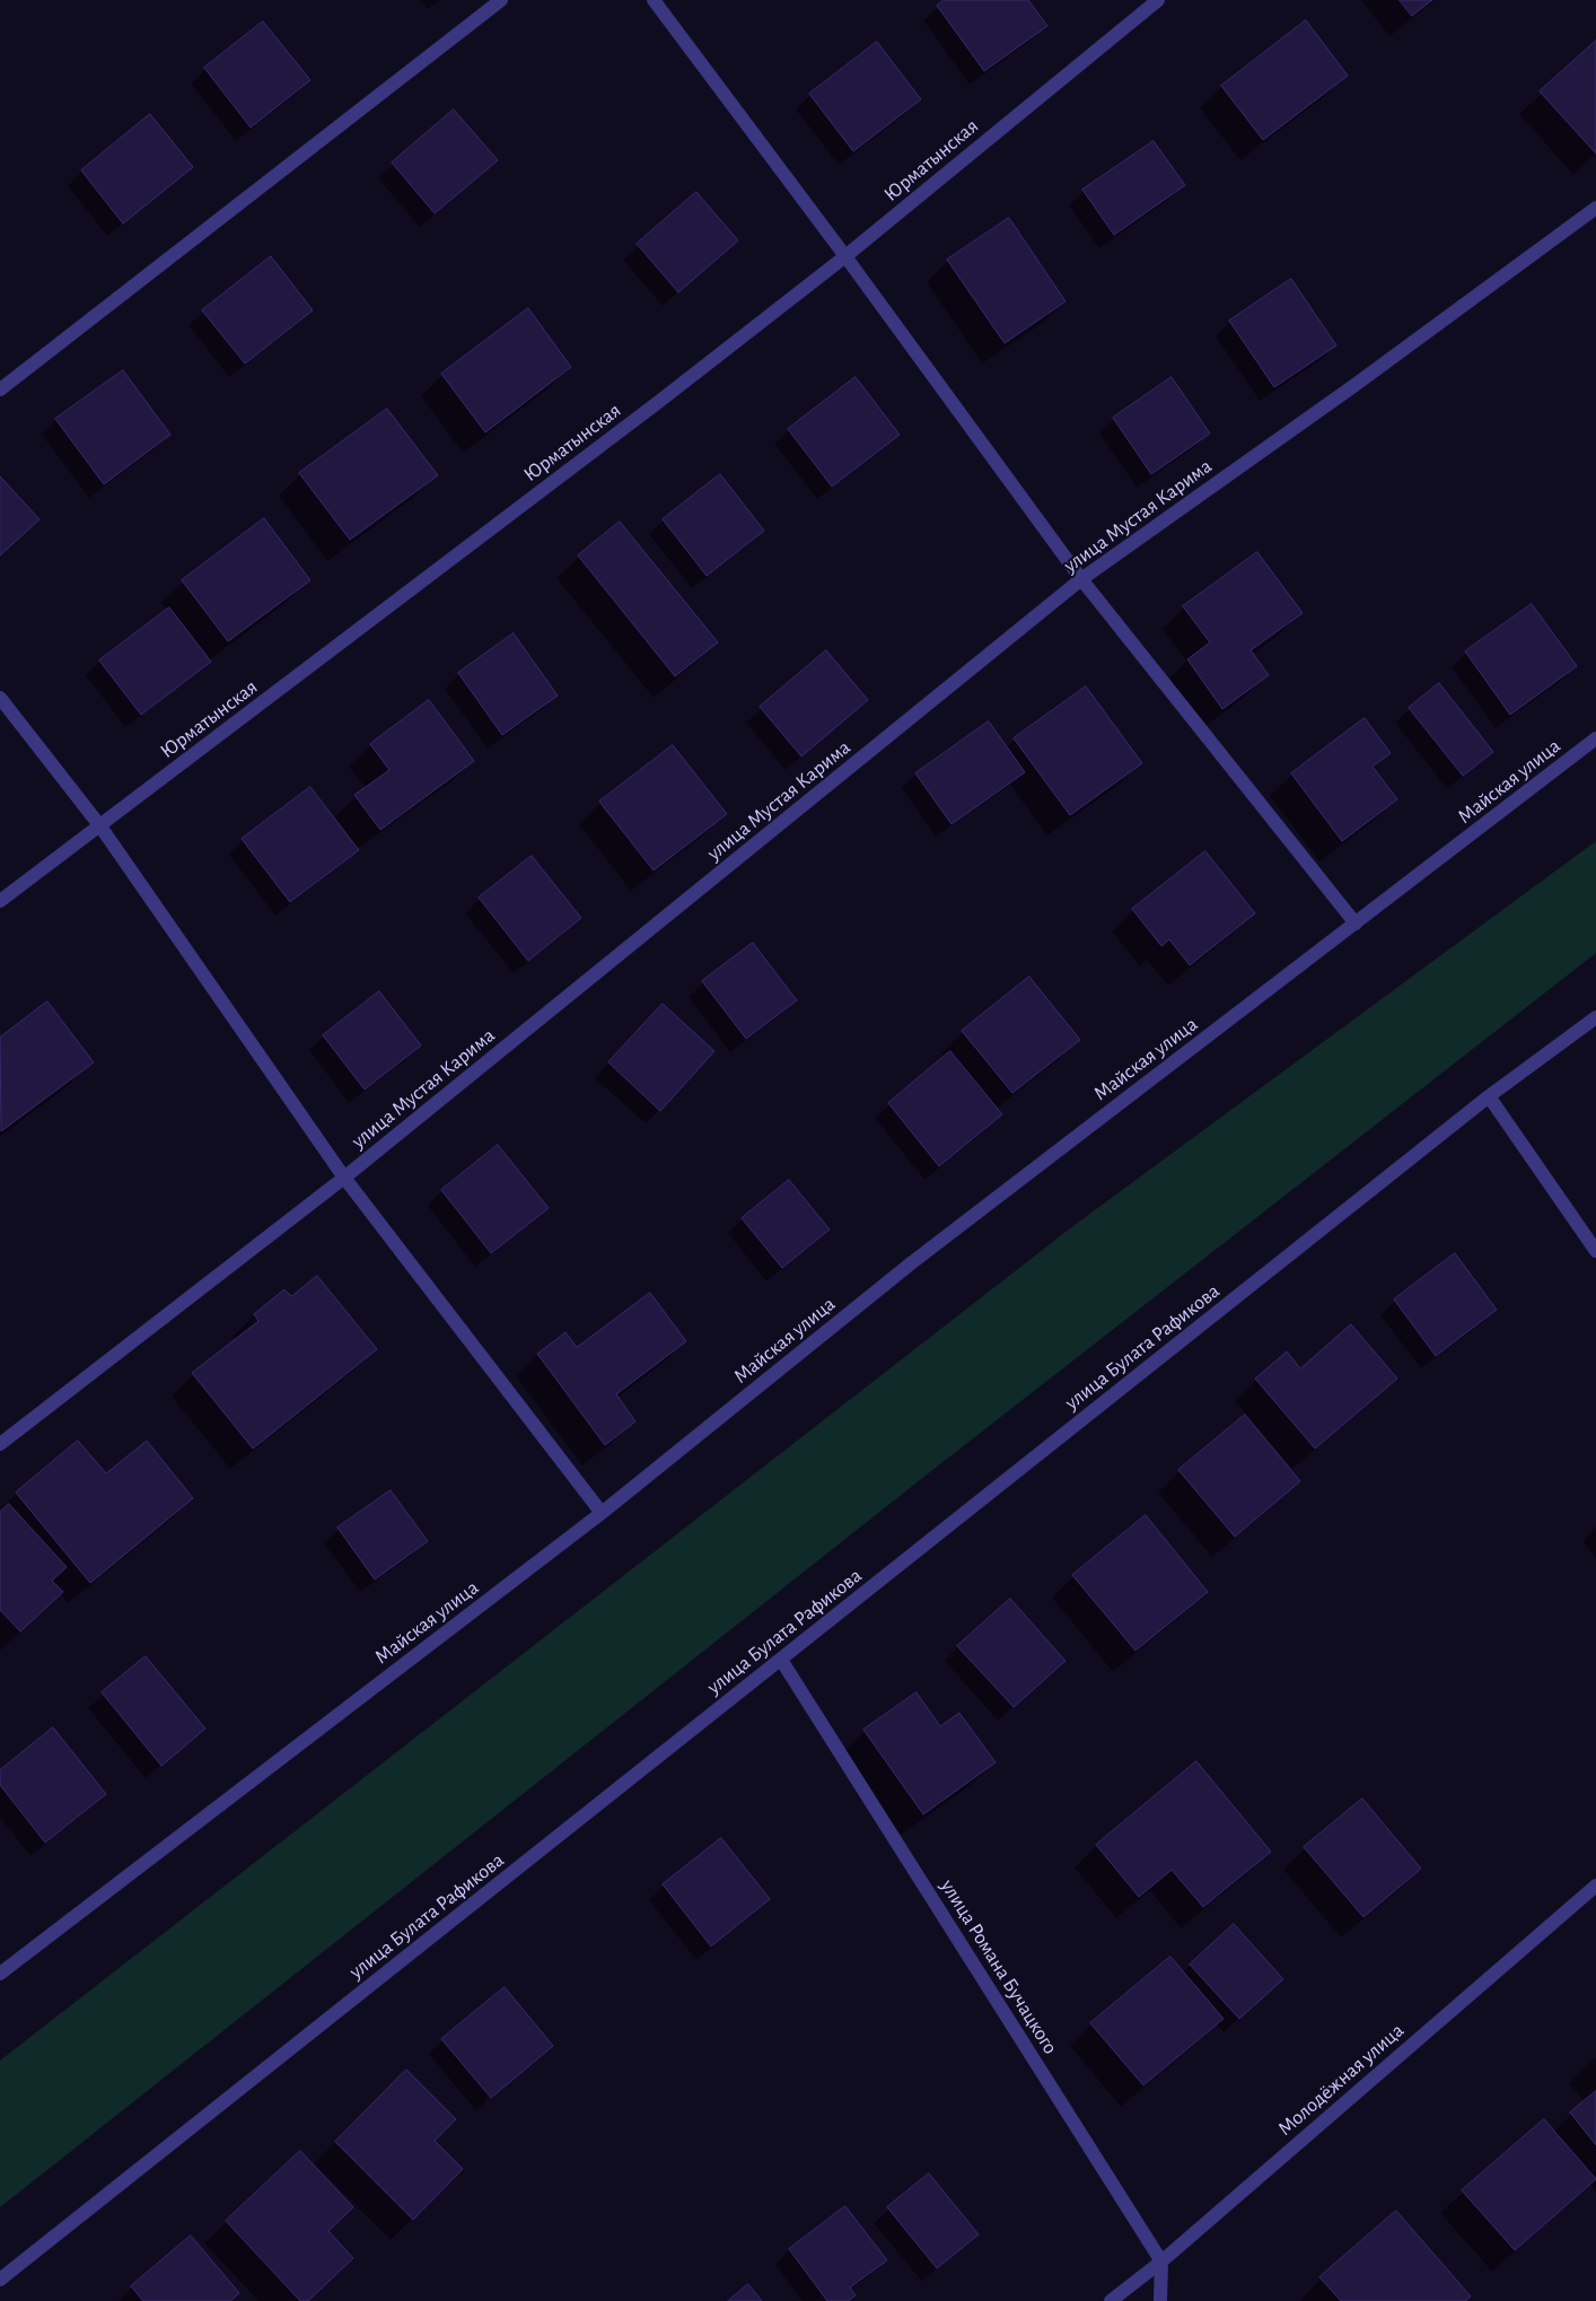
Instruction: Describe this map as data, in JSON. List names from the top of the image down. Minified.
{"streets":{"street":["Юрматынская","улица Мустая Карима","Майская улица","улица Булата Рафикова","улица Романа Бучацкого","Молодёжная улица"]},"crossings":[["улица Булата Рафикова","улица Романа Бучацкого"],["улица Романа Бучацкого","Молодёжная улица"]]}
